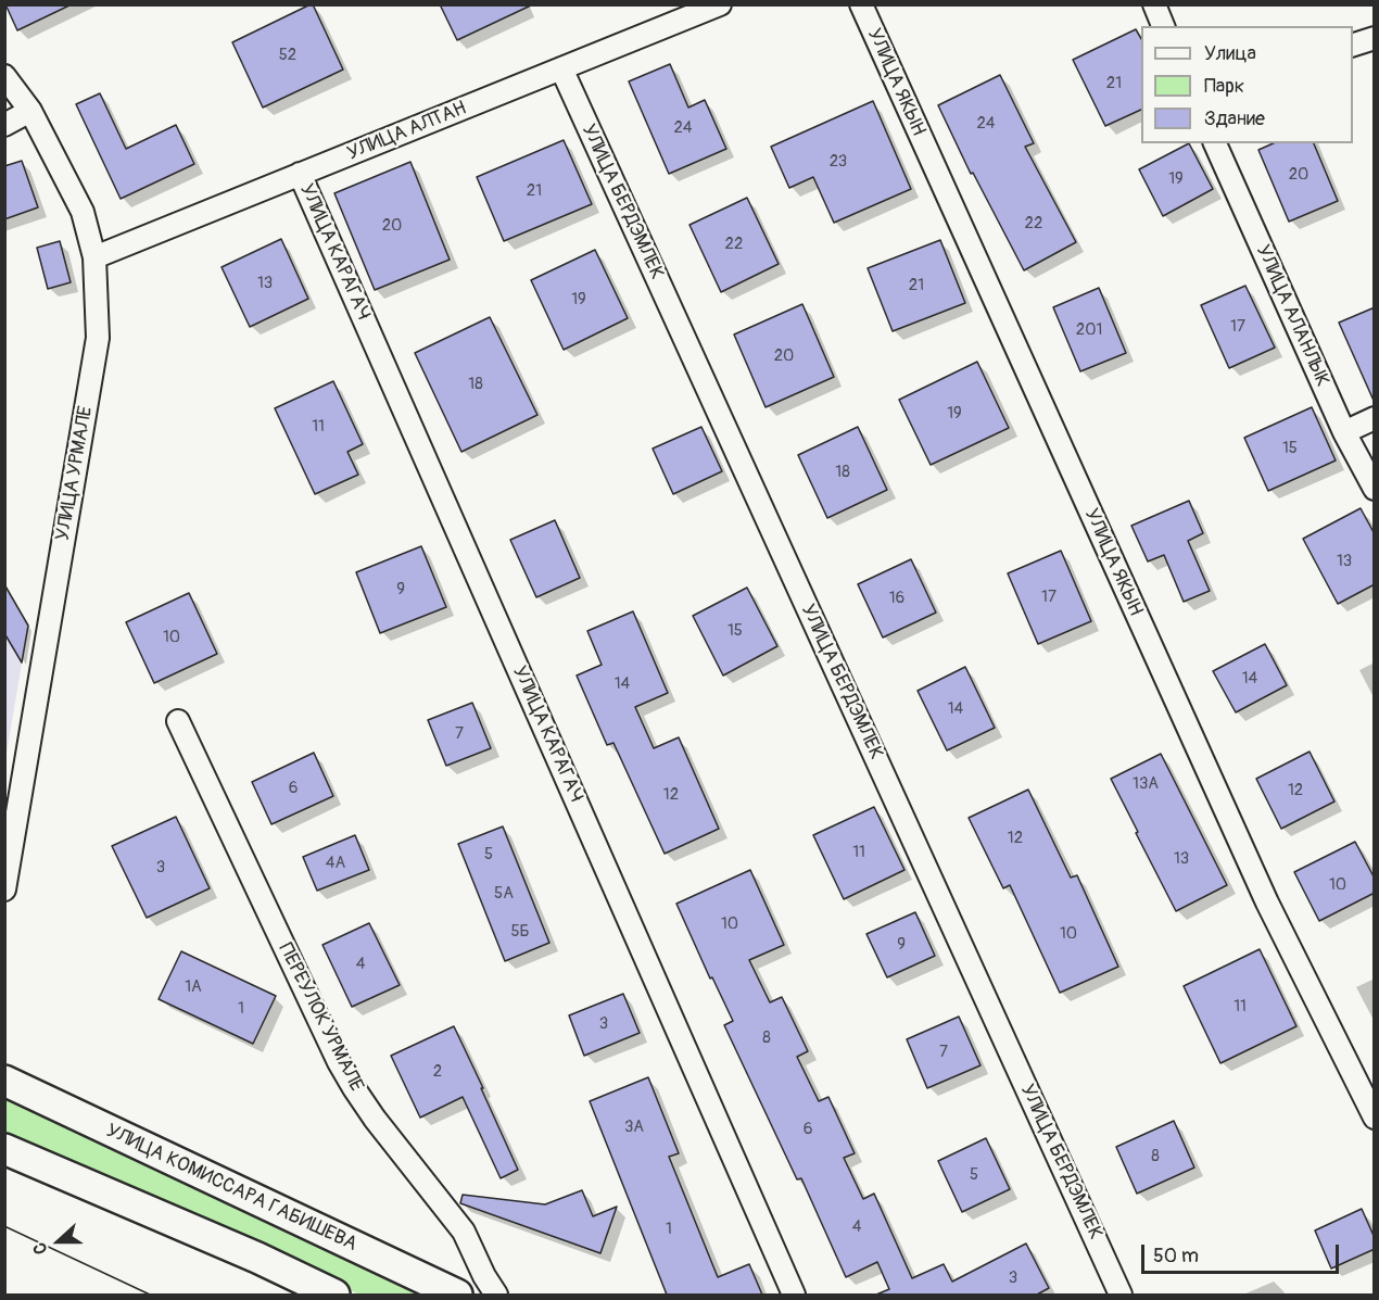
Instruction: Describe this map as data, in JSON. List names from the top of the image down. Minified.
{"streets":{"street":["УЛИЦА ЯКЫН","УЛИЦА АЛТАН","УЛИЦА БЕРДЭМЛЕК","УЛИЦА КАРАГАЧ","УЛИЦА АЛАНЛЫК","УЛИЦА УРМАЛЕ","ПЕРЕУЛОК УРМАЛЕ","УЛИЦА КОМИССАРА ГАБИШЕВА"]},"crossings":[["УЛИЦА АЛТАН","УЛИЦА БЕРДЭМЛЕК"],["УЛИЦА АЛТАН","УЛИЦА КАРАГАЧ"],["УЛИЦА АЛТАН","УЛИЦА УРМАЛЕ"]],"house_numbers":["52","21","24","24","23","20","19","21","22","20","22","13","21","19","17","201","20","18","19","11","15","18","13","9","17","16","15","10","14","14","14","7","13А","6","12","12","12","11","5","13","4А","3","10","5А","10","5Б","10","9","4","1А","11","1","3","8","7","2","3А","6","8","5","4","1","3"],"legend":["Улица","Парк","Здание"],"scale_bar":"50 m","north":"left"}
